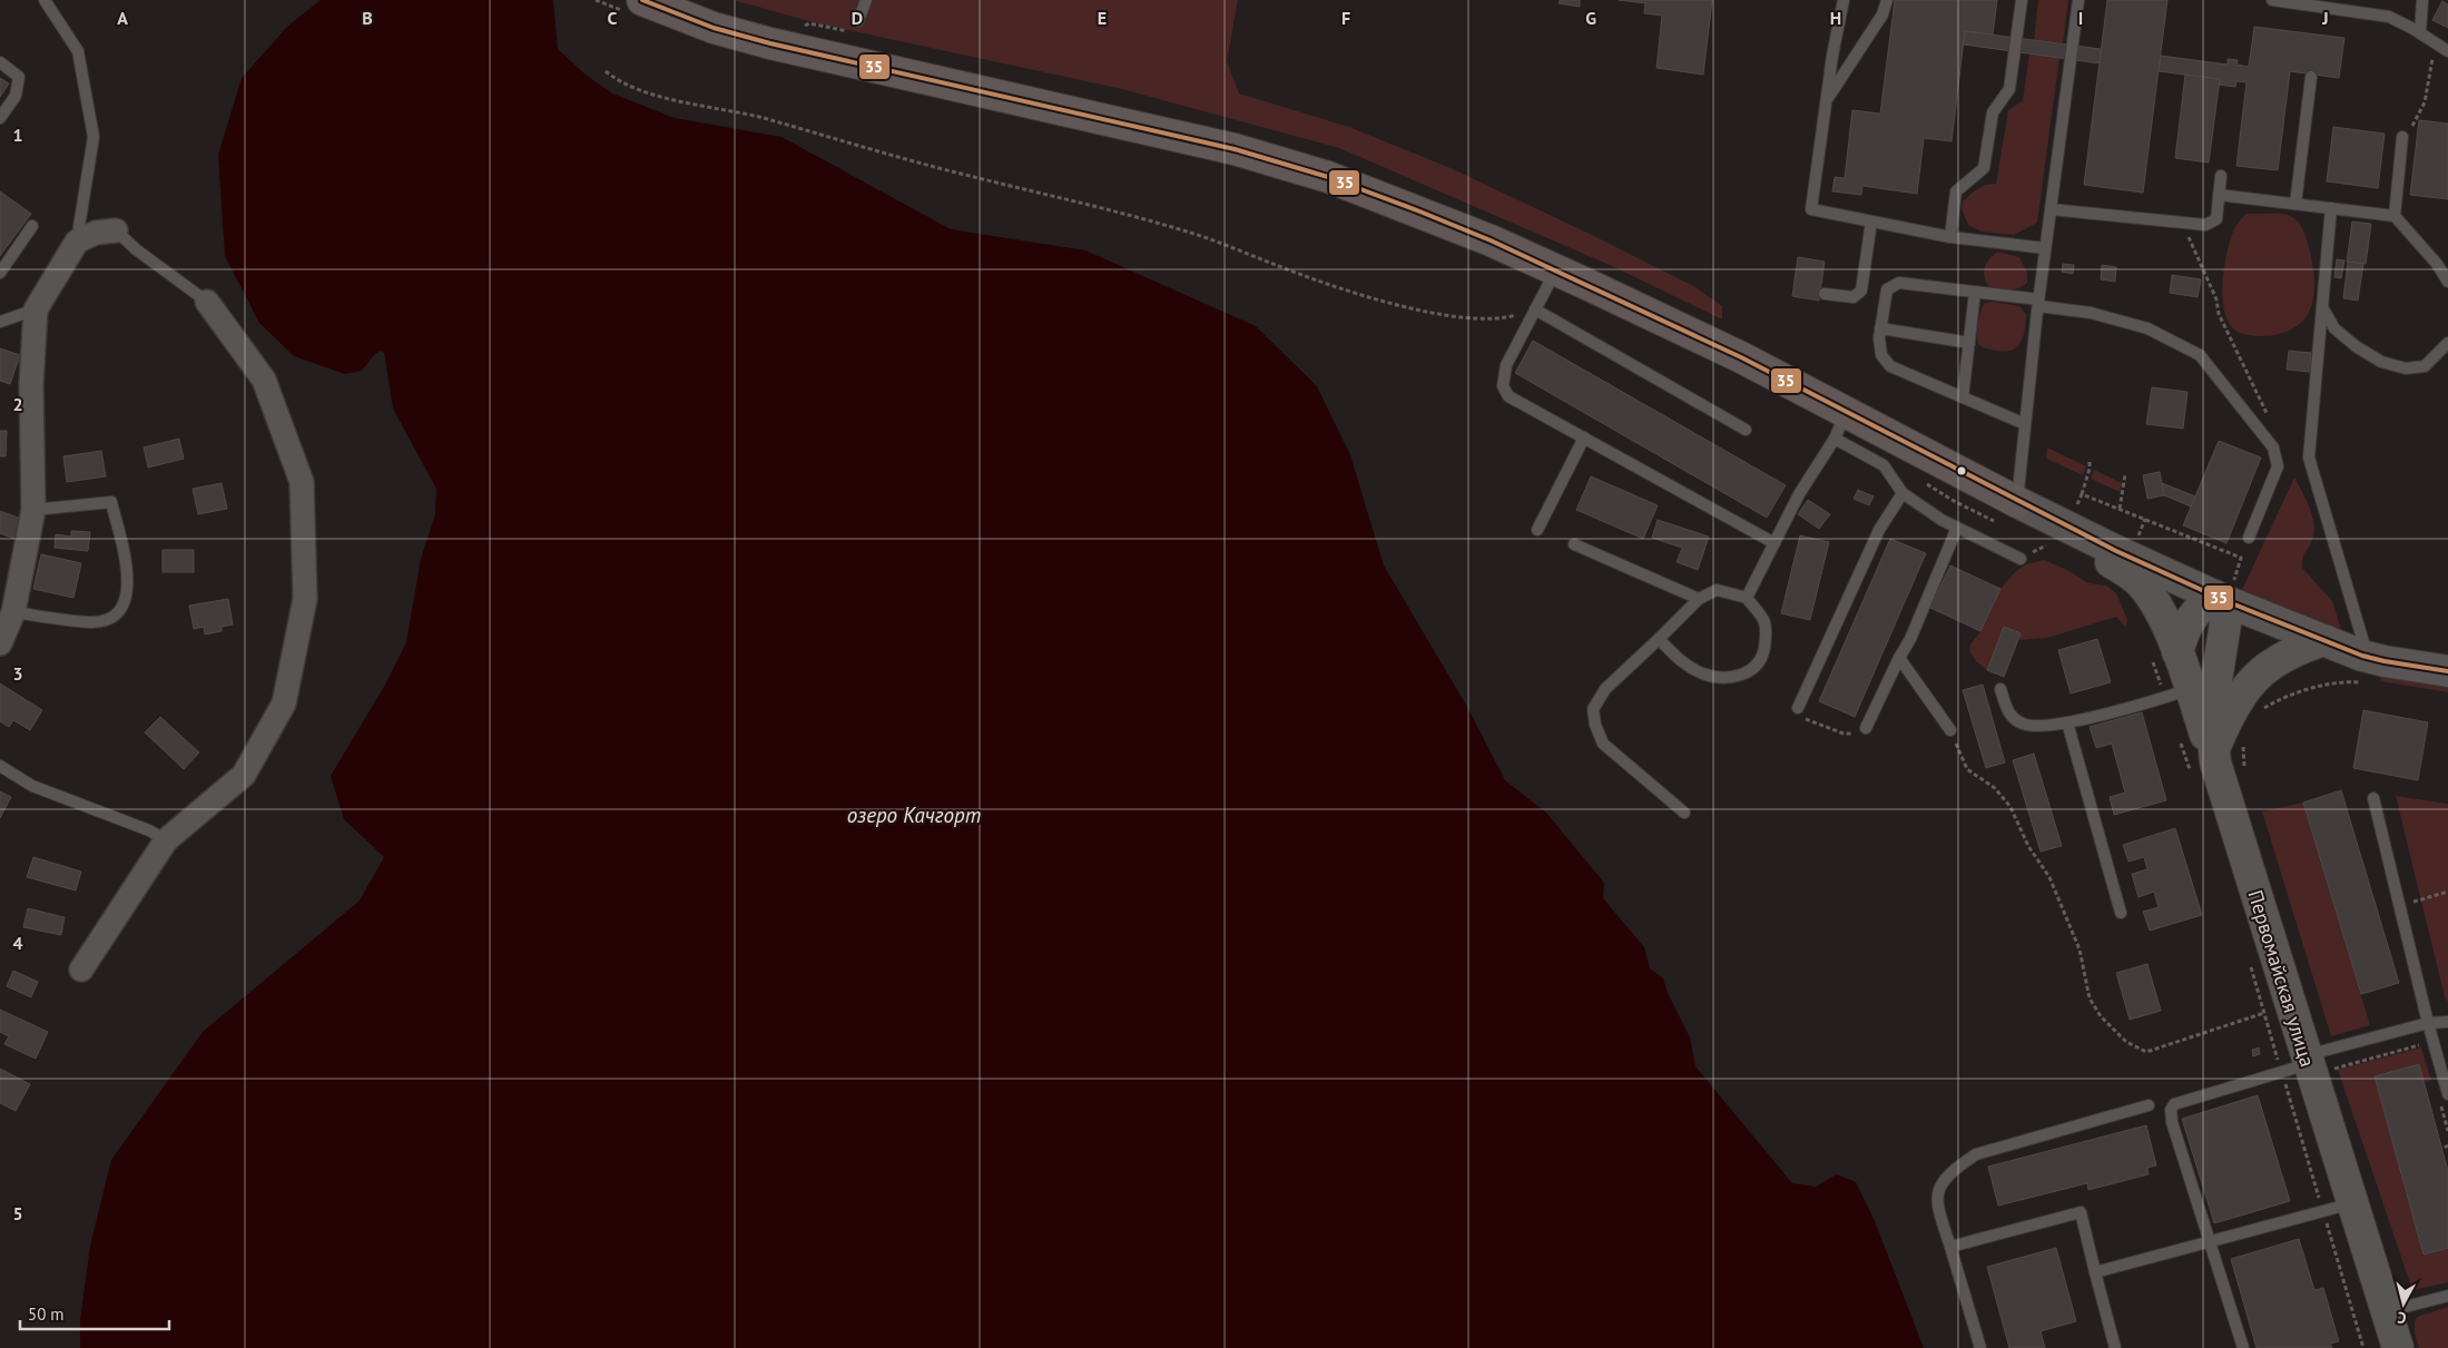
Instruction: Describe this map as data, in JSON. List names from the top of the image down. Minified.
{"streets":{"main road":["Первомайская улица"]},"water":["озеро Качгорт"],"lines":["transit line 35"],"scale_bar":"50 m","north":"bottom","grid":{"columns":["A","B","C","D","E","F","G","H","I","J"],"rows":["1","2","3","4","5"]}}
